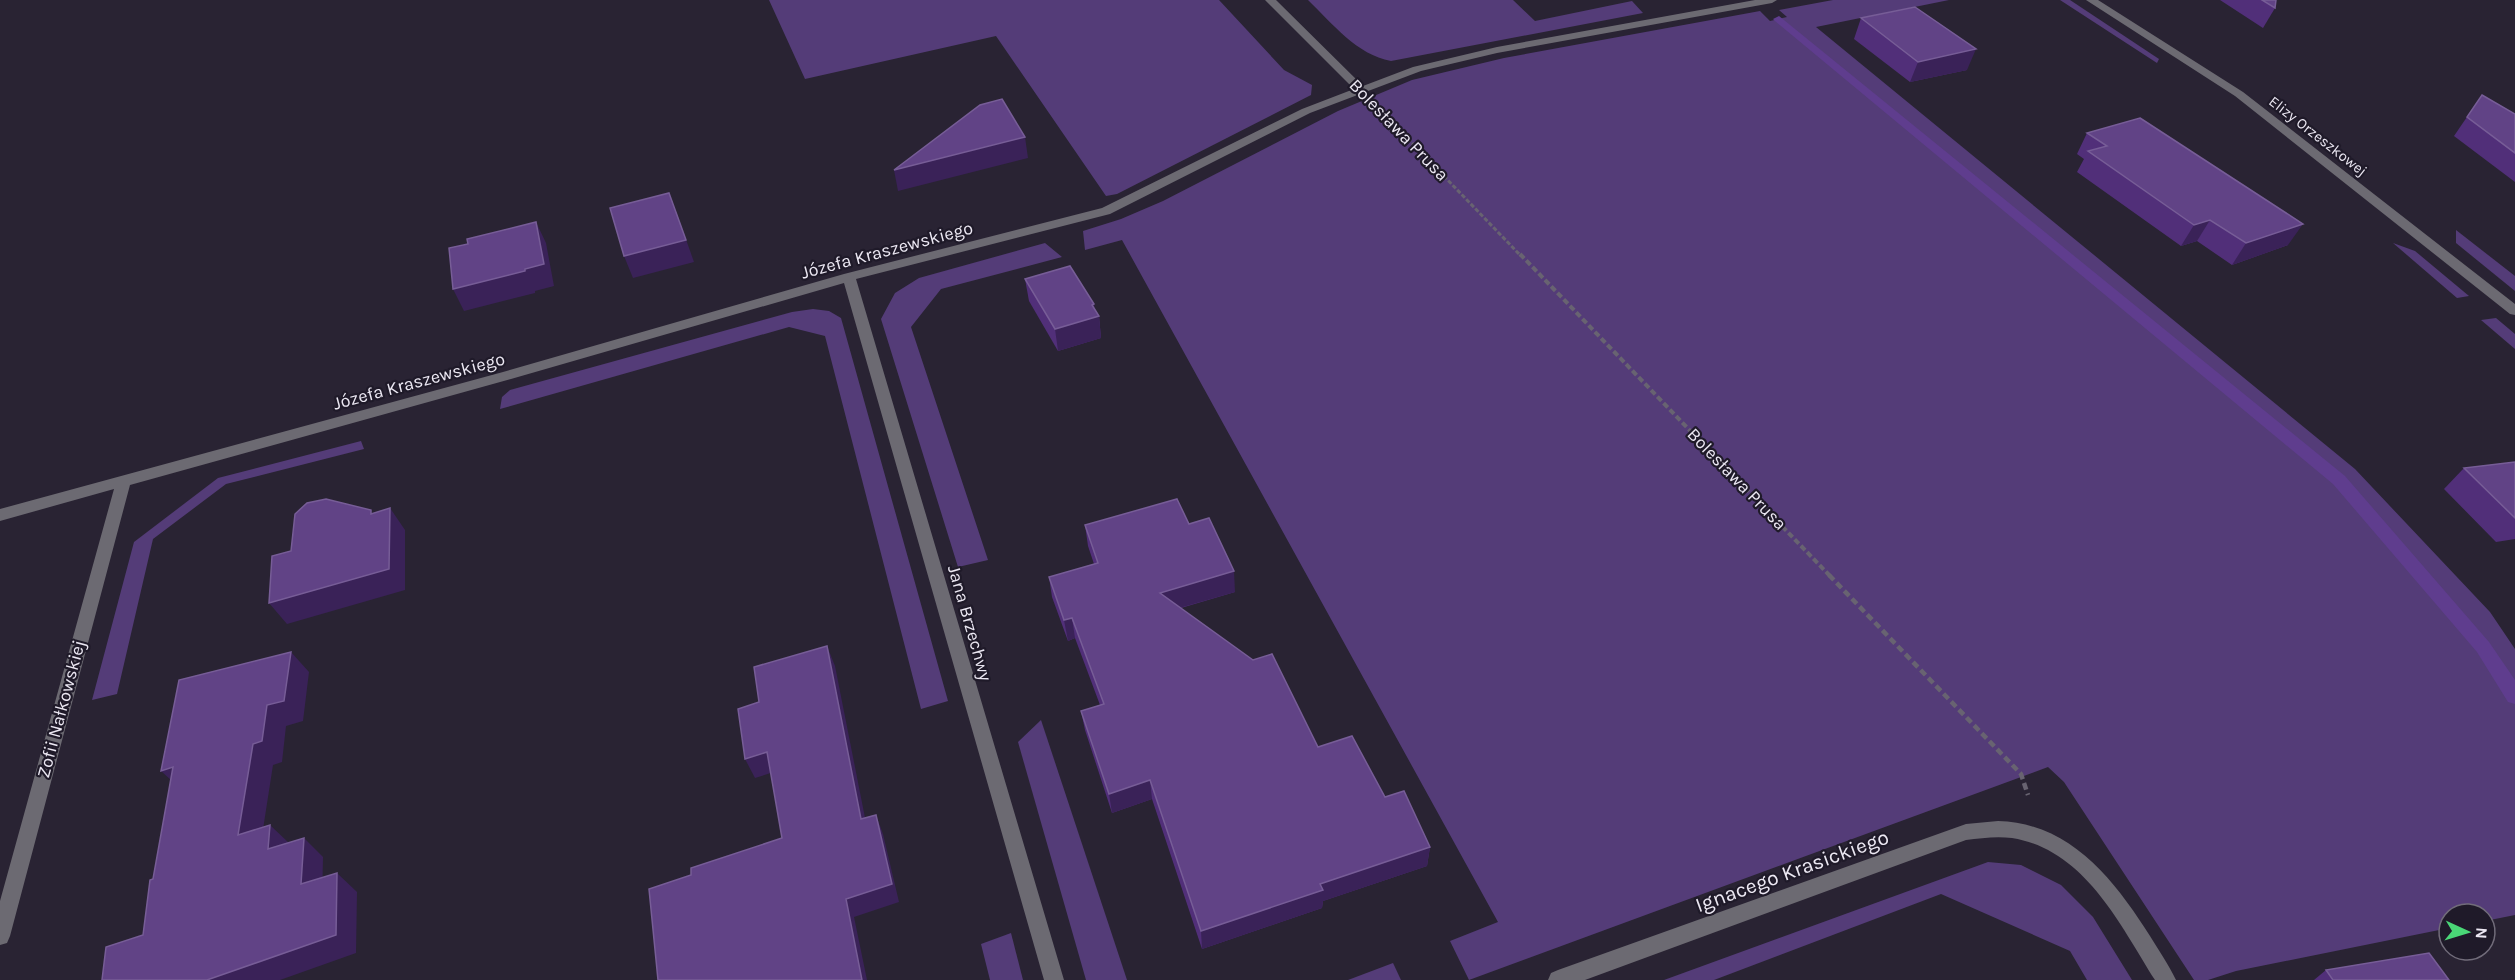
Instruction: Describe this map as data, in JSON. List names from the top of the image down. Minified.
{"streets":{"street":["Bolesława Prusa","Elizy Orzeszkowej","Józefa Kraszewskiego","Jana Brzechwy","Zofii Nałkowskiej","Ignacego Krasickiego"]},"crossings":[["Bolesława Prusa","Józefa Kraszewskiego"],["Bolesława Prusa","Ignacego Krasickiego"],["Józefa Kraszewskiego","Jana Brzechwy"],["Józefa Kraszewskiego","Zofii Nałkowskiej"]],"north":"right"}
